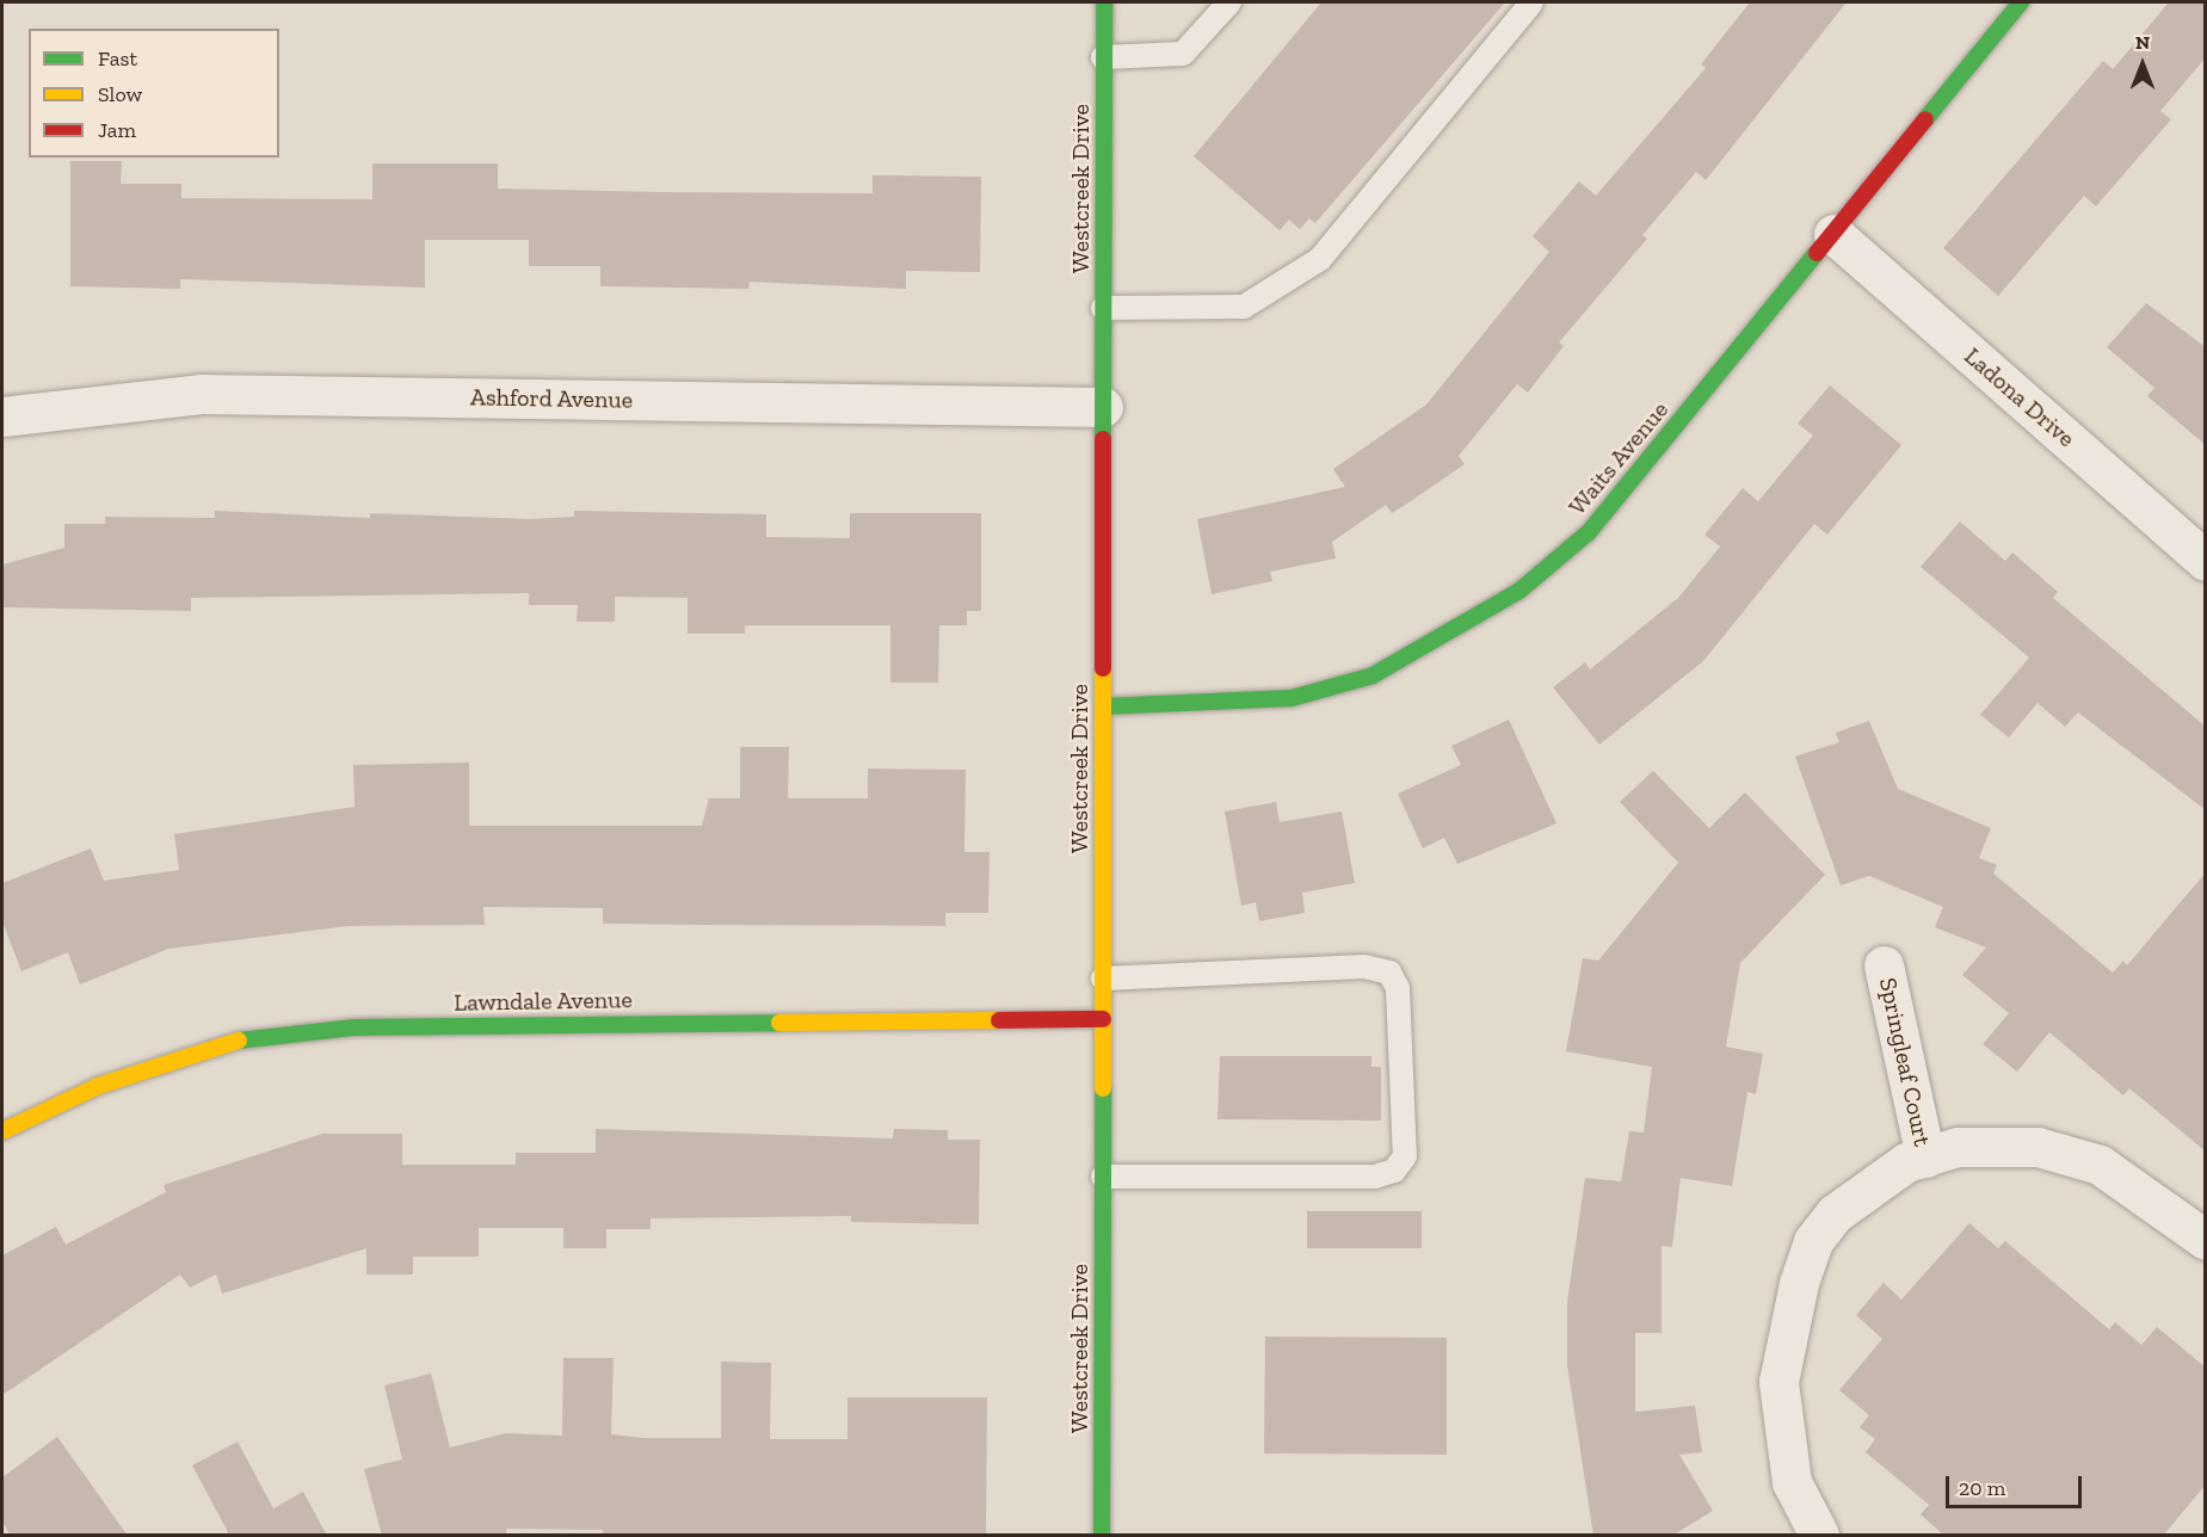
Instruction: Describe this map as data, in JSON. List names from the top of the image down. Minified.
{"streets":{"street":["Westcreek Drive","Ladona Drive","Ashford Avenue","Waits Avenue","Lawndale Avenue","Springleaf Court"]},"crossings":[["Westcreek Drive","Ashford Avenue"],["Westcreek Drive","Waits Avenue"],["Westcreek Drive","Lawndale Avenue"],["Ladona Drive","Waits Avenue"]],"legend":["Fast","Slow","Jam"],"scale_bar":"20 m","north":"top"}
